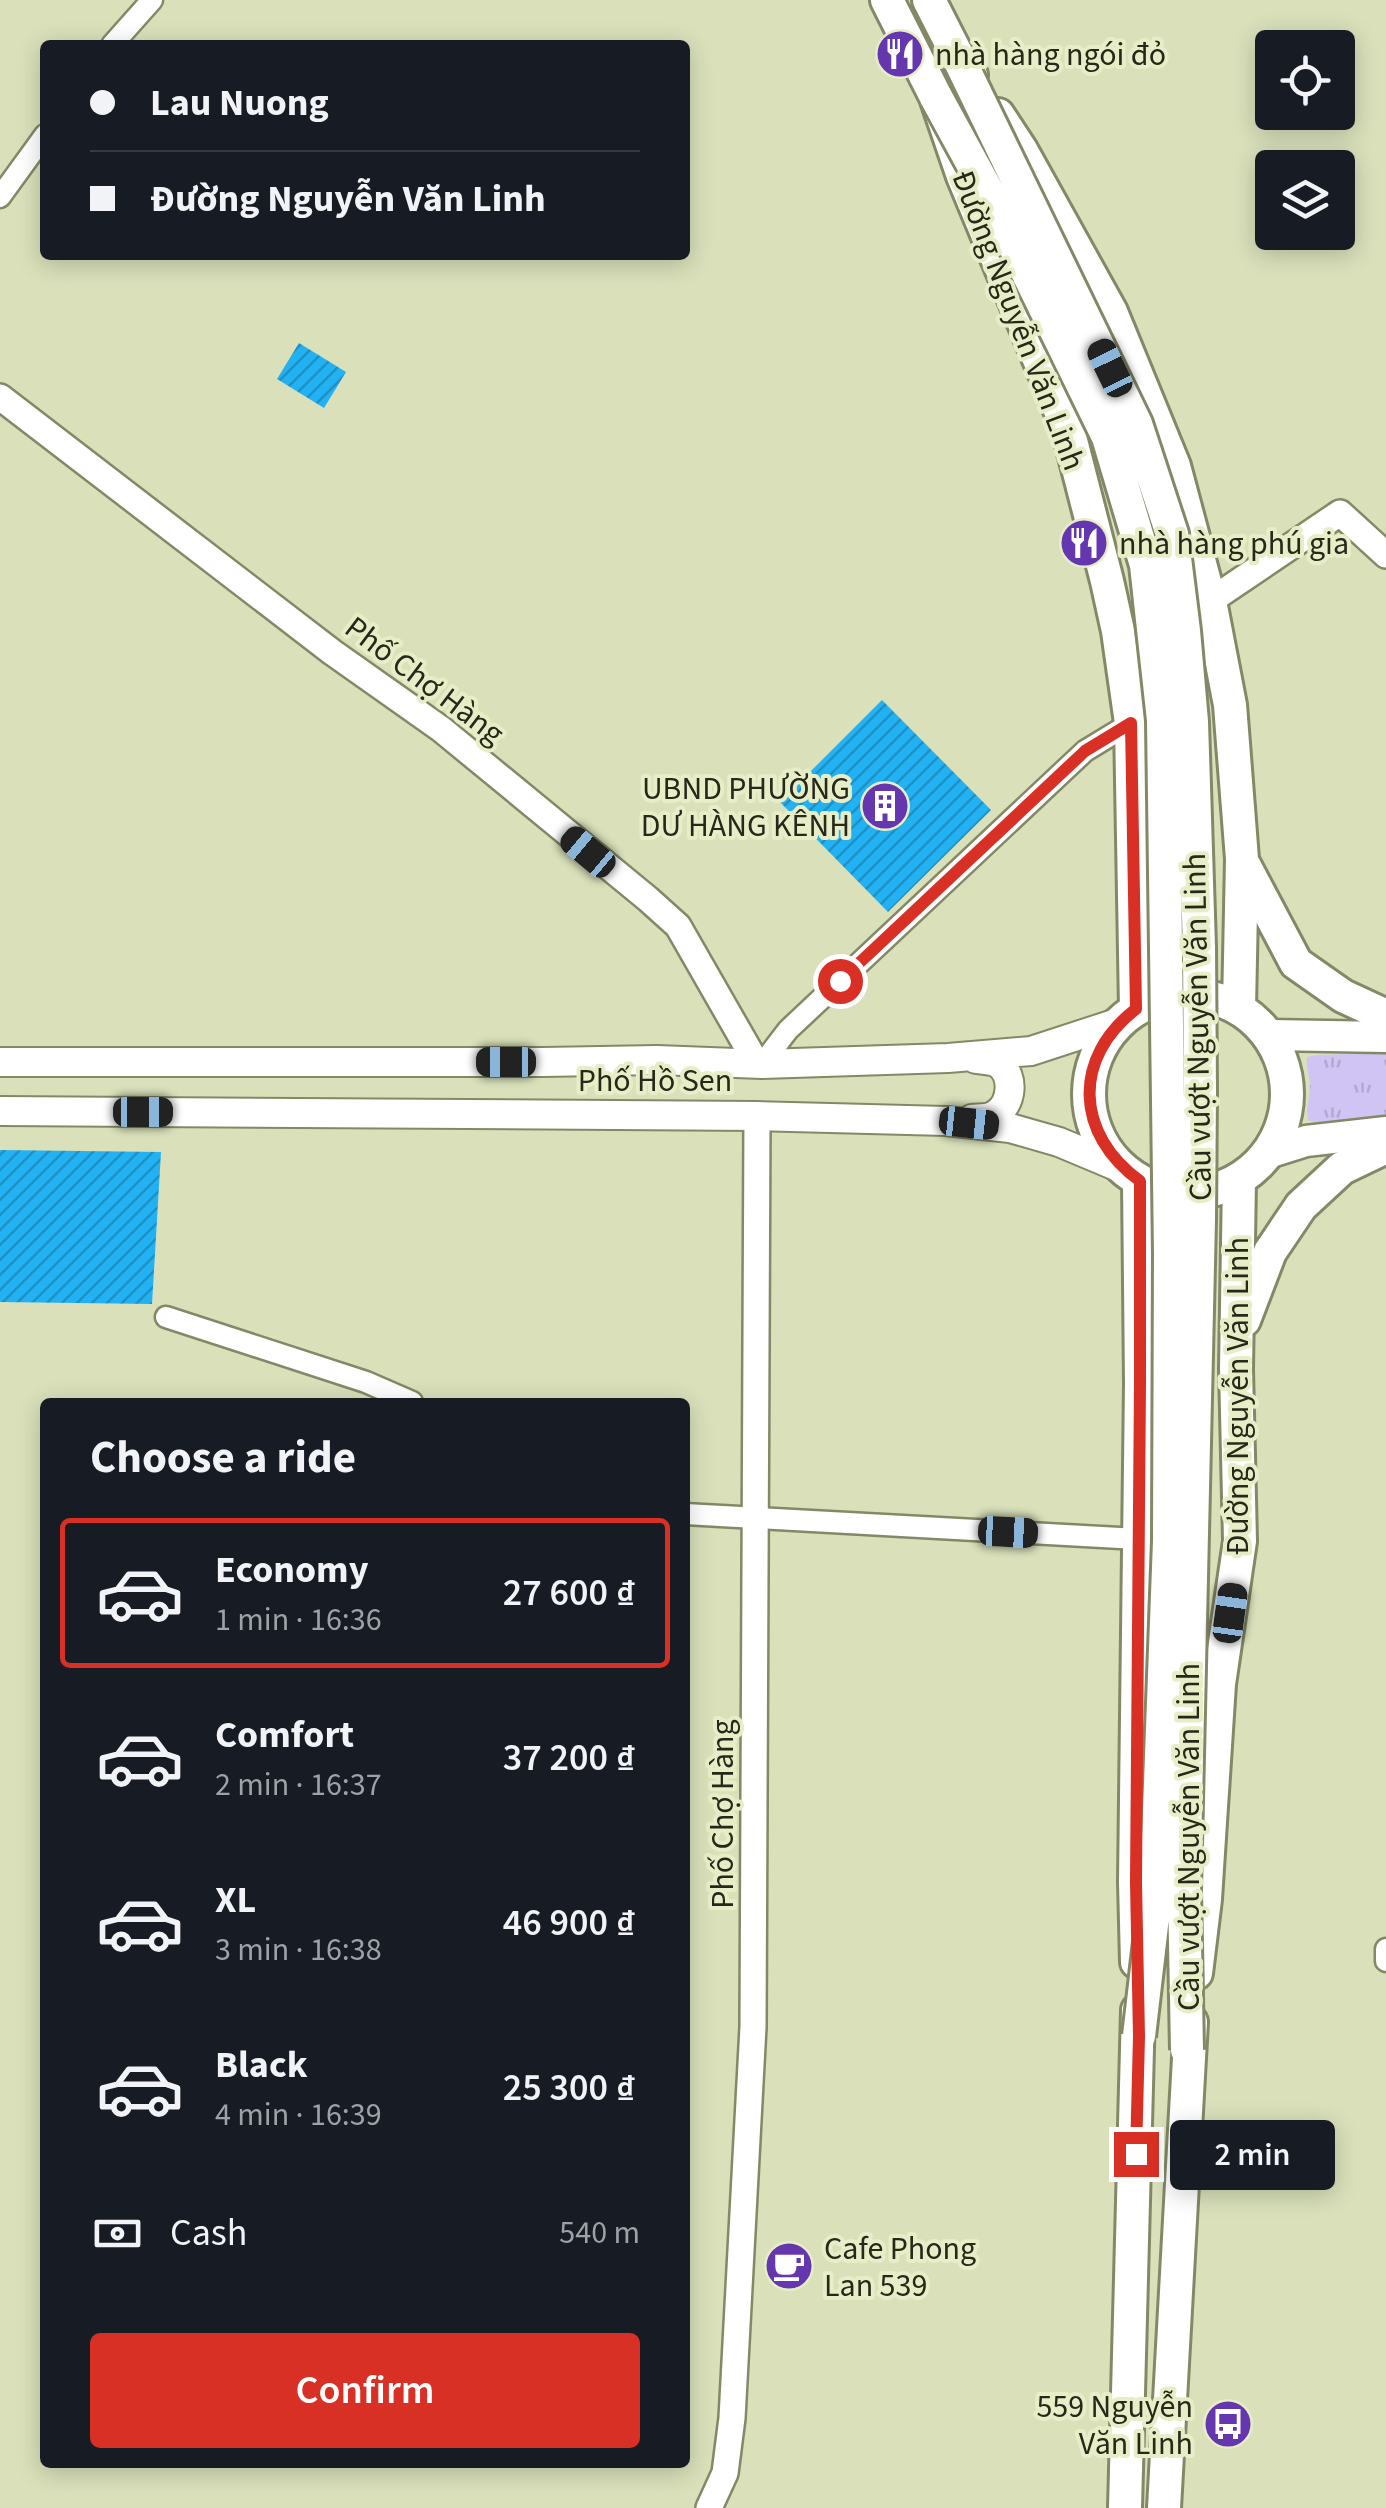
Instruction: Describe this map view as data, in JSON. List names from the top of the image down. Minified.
{"streets":{"highway":["Đường Nguyễn Văn Linh","Cầu vượt Nguyễn Văn Linh"],"main road":["Phố Hồ Sen"],"street":["Phố Chợ Hàng"]},"crossings":[["Đường Nguyễn Văn Linh","Cầu vượt Nguyễn Văn Linh"],["Đường Nguyễn Văn Linh","Phố Hồ Sen"],["Phố Chợ Hàng","Phố Hồ Sen"]],"places":{"restaurant":["nhà hàng ngói đỏ","nhà hàng phú gia"],"building":["UBND PHƯỜNG DƯ HÀNG KÊNH"],"cafe":["Cafe Phong Lan 539"],"bus stop":["559 Nguyễn Văn Linh"]},"page":{"banner":["Lau Nuong","Đường Nguyễn Văn Linh"],"heading":"Choose a ride","list":[{"name":"Economy","note":"1 min · 16:36","value":"27 600 ₫"},{"name":"Comfort","note":"2 min · 16:37","value":"37 200 ₫"},{"name":"XL","note":"3 min · 16:38","value":"46 900 ₫"},{"name":"Black","note":"4 min · 16:39","value":"25 300 ₫"}],"bubble":"2 min","pay":["Cash","540 m"],"buttons":"Confirm"}}
